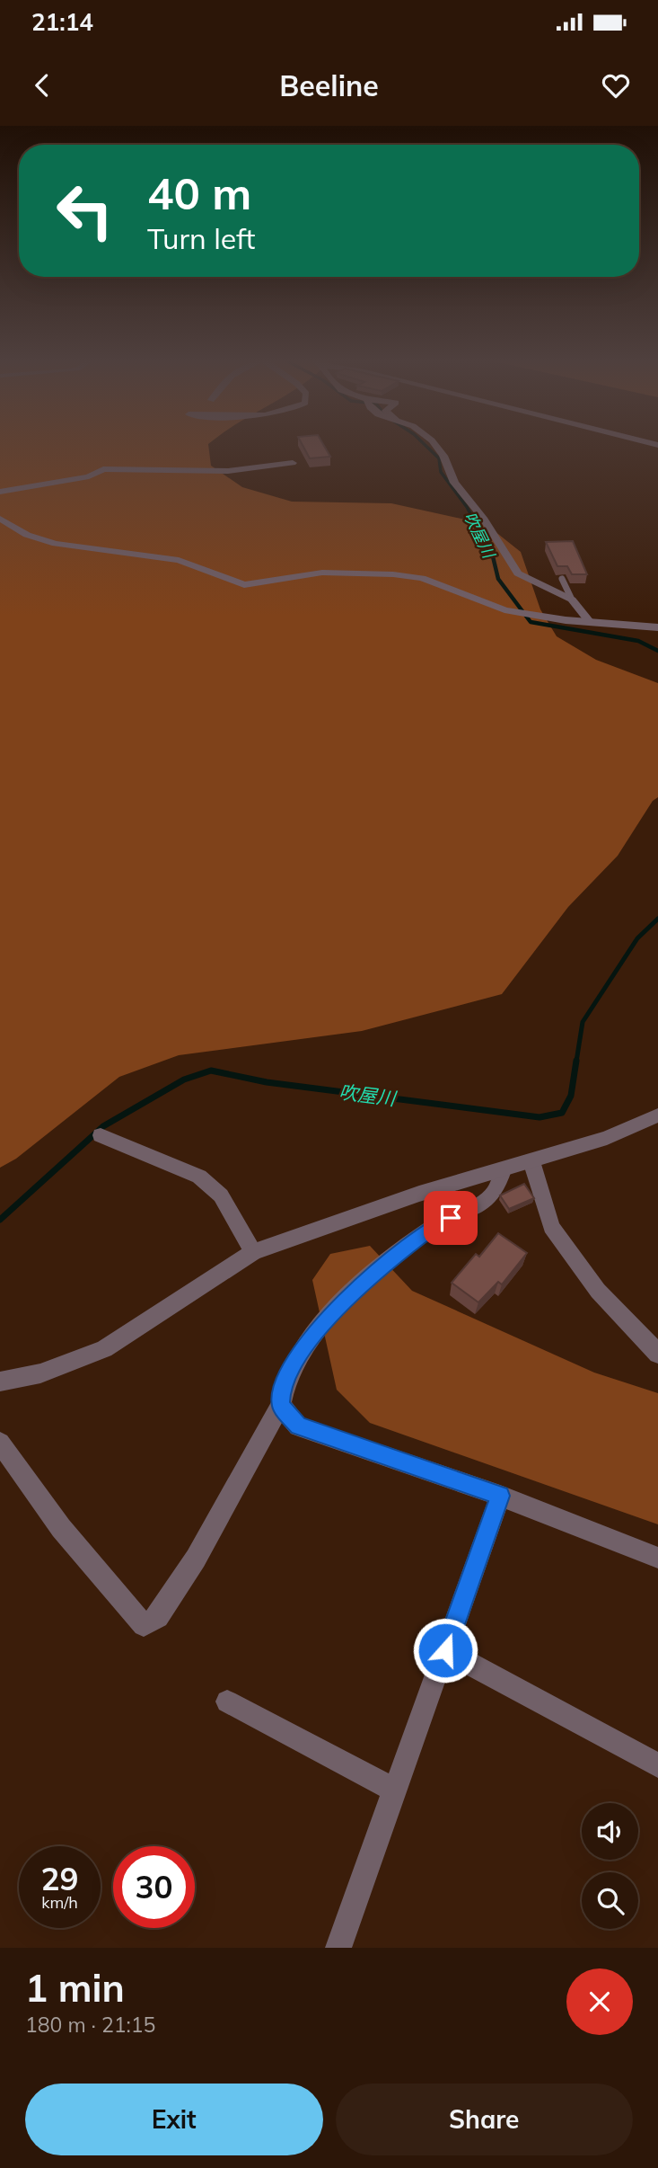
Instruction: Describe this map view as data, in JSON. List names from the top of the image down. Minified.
{"water":["吹屋川"],"page":{"status":"21:14","header":"Beeline","turn":["40 m","Turn left"],"speed":"29 km/h","limit":"30","heading":["1 min","180 m · 21:15"],"buttons":["Exit","Share"]}}
